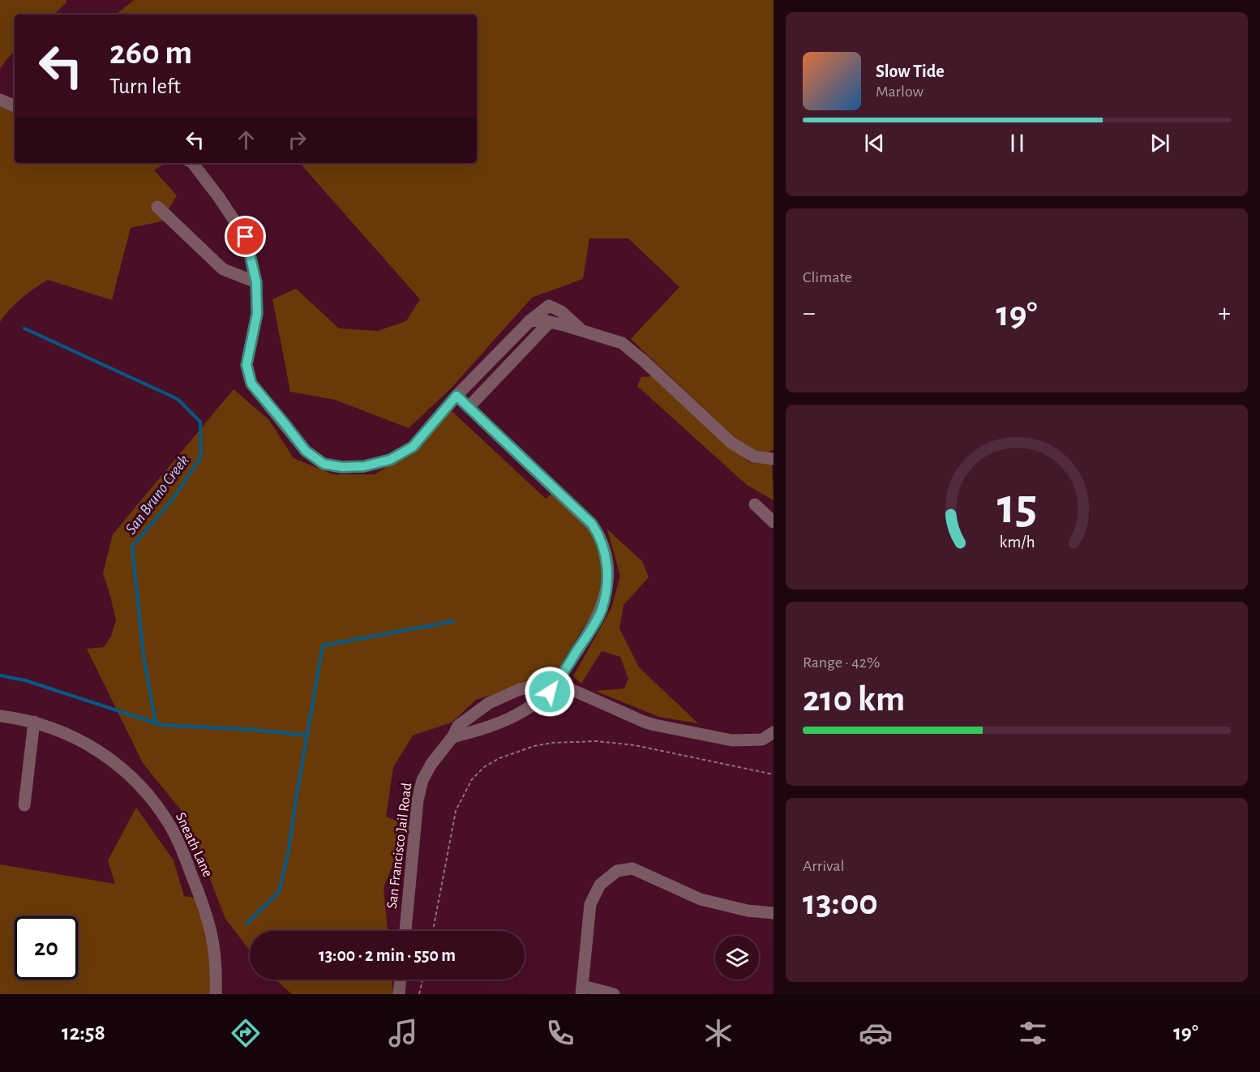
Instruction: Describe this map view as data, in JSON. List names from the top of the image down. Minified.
{"streets":{"street":["Sneath Lane","San Francisco Jail Road"]},"water":["San Bruno Creek"],"page":{"turn":["260 m","Turn left"],"song":["Slow Tide","Marlow"],"tile":["Climate",["Range · 42%","210 km"],["Arrival","13:00"]],"heat":["−","19°","+"],"limit":"20","trip":"13:00 · 2 min · 550 m","tabs":["12:58","19°"],"gauge":["15","km/h"]}}
